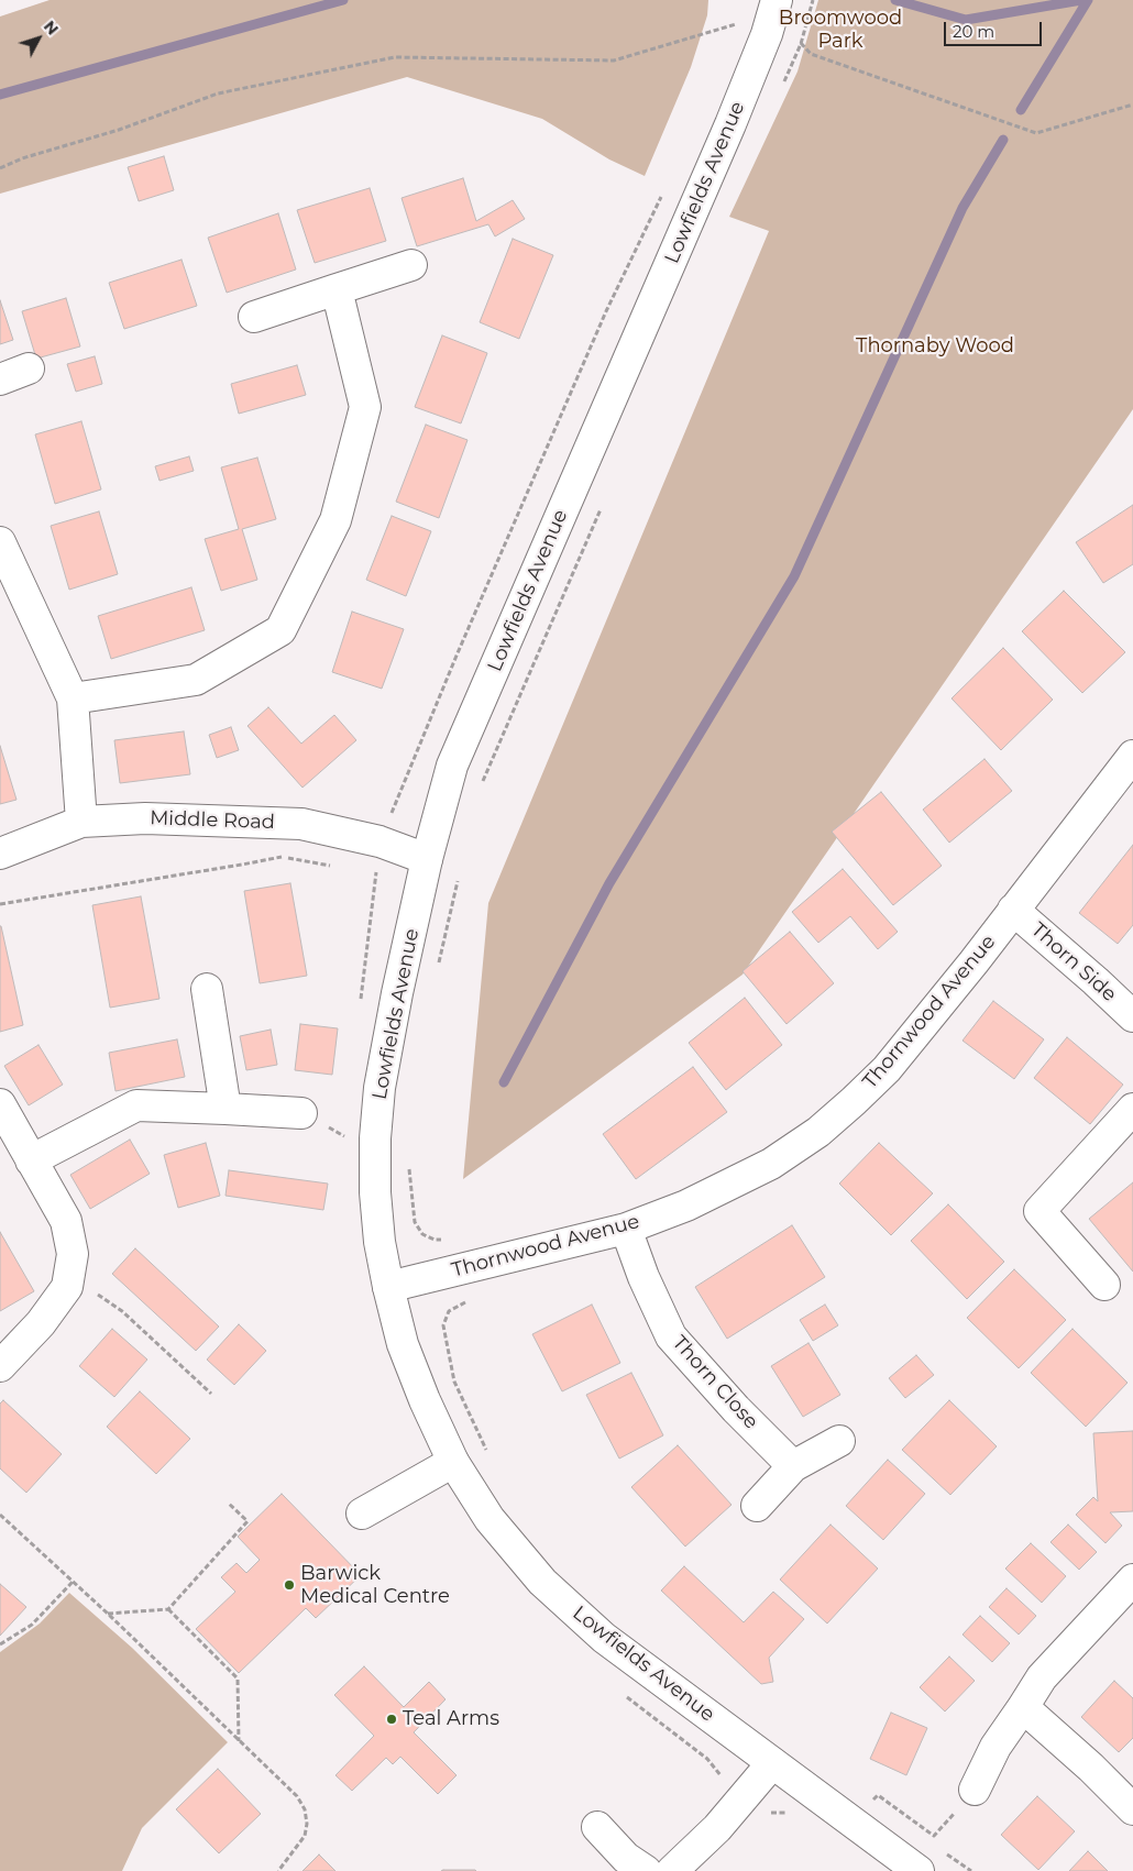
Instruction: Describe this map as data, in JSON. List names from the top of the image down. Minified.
{"streets":{"street":["Lowfields Avenue","Middle Road","Thorn Side","Thornwood Avenue","Thorn Close"]},"crossings":[["Lowfields Avenue","Middle Road"],["Lowfields Avenue","Thornwood Avenue"],["Thorn Side","Thornwood Avenue"],["Thornwood Avenue","Thorn Close"]],"parks":["Broomwood Park","Thornaby Wood"],"places":["Barwick Medical Centre","Teal Arms"],"scale_bar":"20 m","north":"top right"}
